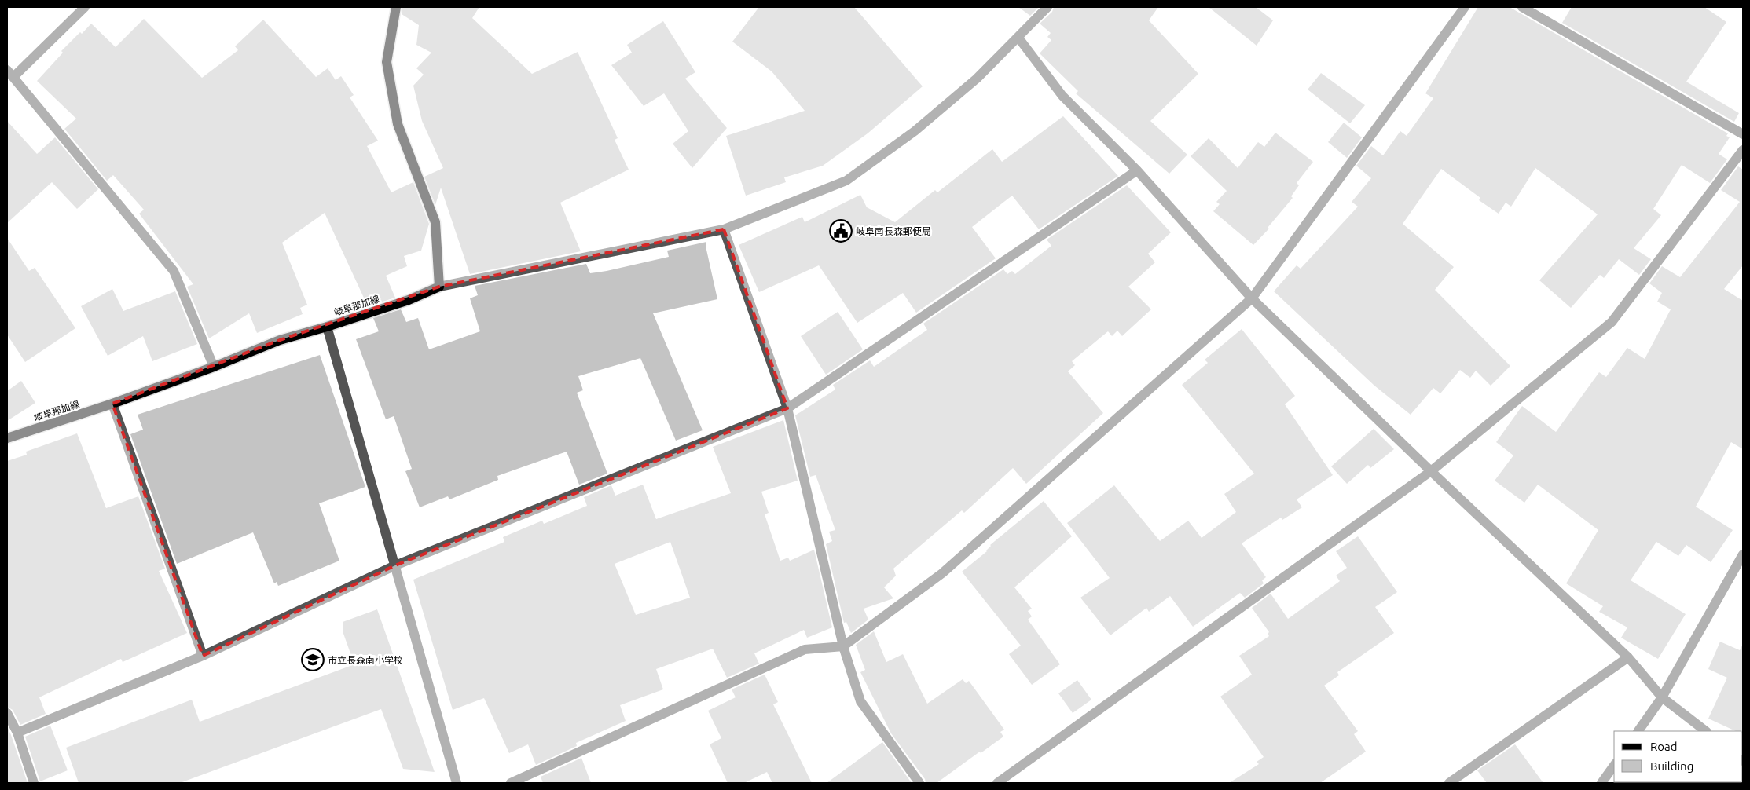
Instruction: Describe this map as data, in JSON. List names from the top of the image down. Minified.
{"streets":{"main road":["岐阜那加線"]},"places":{"public building":["岐阜南長森郵便局"],"school or university":["市立長森南小学校"]},"legend":["Road","Building"]}
